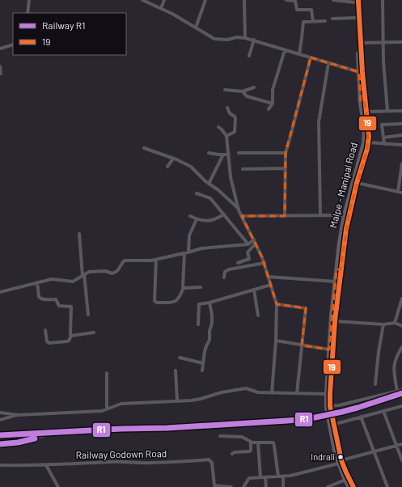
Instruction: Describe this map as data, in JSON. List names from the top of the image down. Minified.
{"streets":{"highway":["Malpe - Manipal Road"],"street":["Railway Godown Road"]},"places":["Indrali"],"lines":["transit line 19","rail line R1"],"legend":["Railway R1","19"]}
